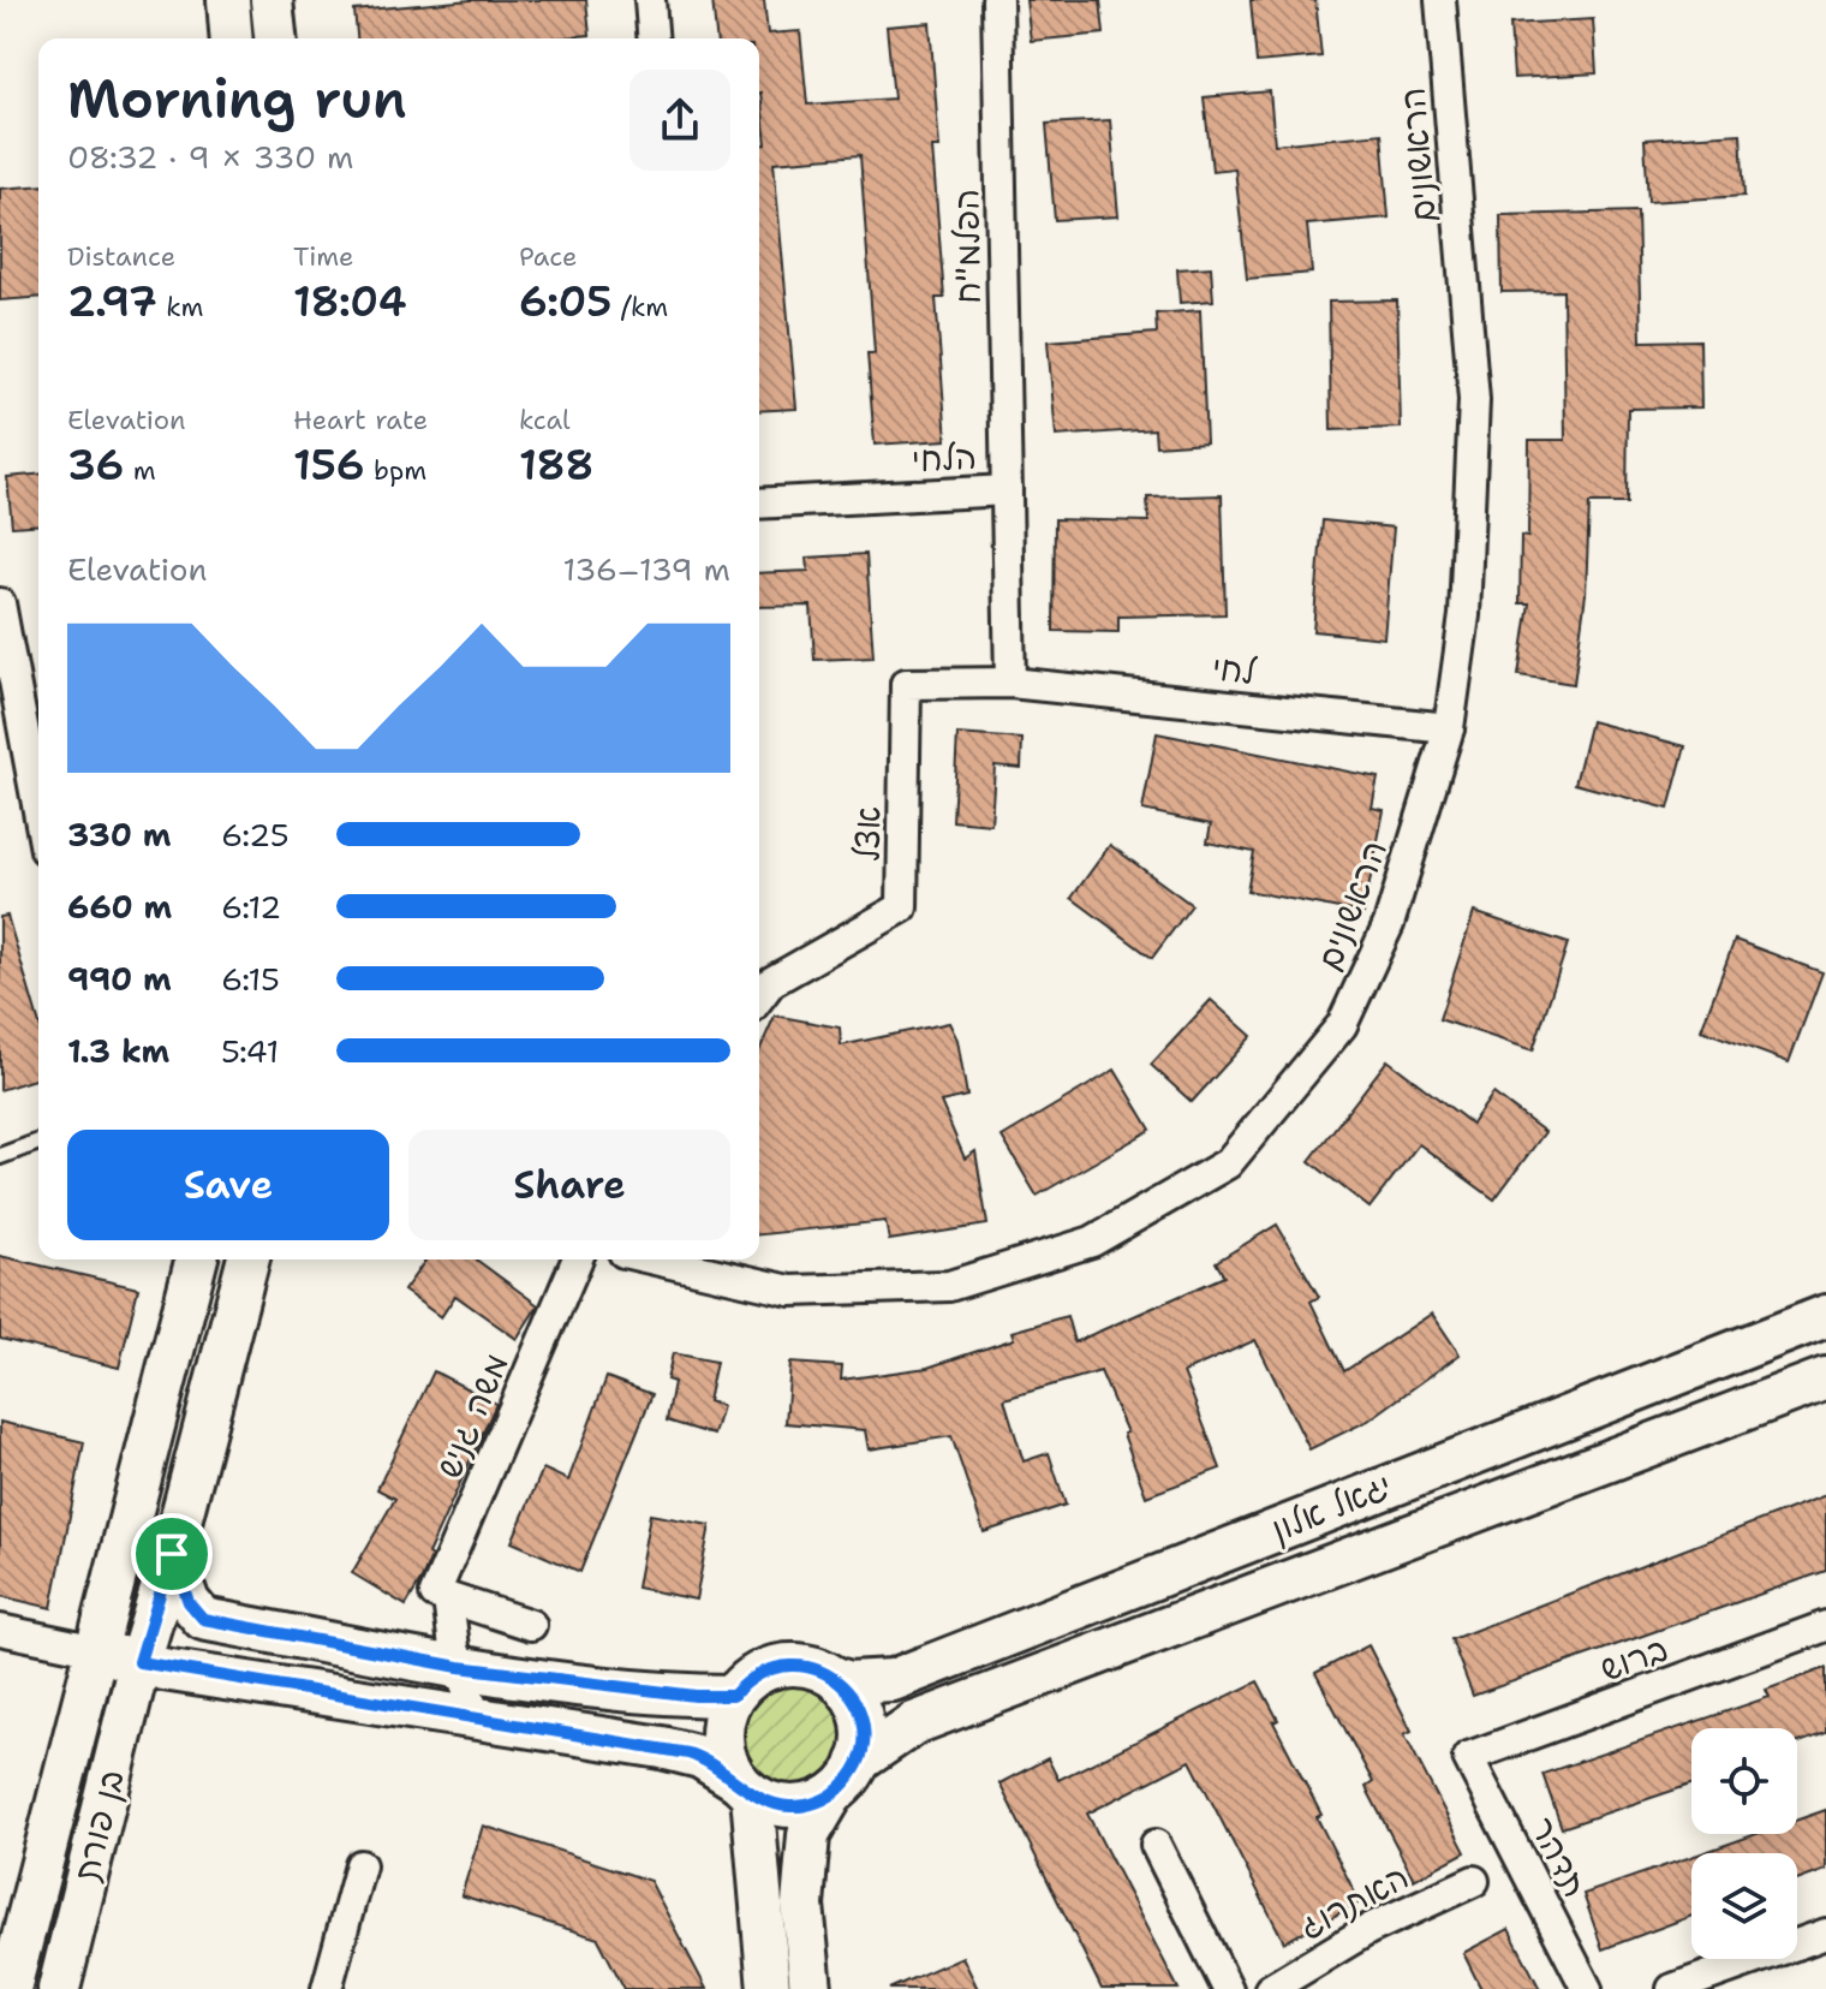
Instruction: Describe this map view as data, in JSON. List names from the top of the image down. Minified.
{"streets":{"street":["הראשונים","הפלמ\"ח","הלחי","לחי","אצל","משה גניש","יגאל אלון","ברוש","בן פורת","תדהר","האתרוג"]},"crossings":[["הראשונים","לחי"],["הפלמ\"ח","הלחי"],["הלחי","לחי"],["הלחי","אצל"],["לחי","אצל"],["ברוש","תדהר"]],"page":{"heading":["Morning run","08:32 · 9 × 330 m"],"stats":[["Distance","2.97 km"],["Time","18:04"],["Pace","6:05 /km"],["Elevation","36 m"],["Heart rate","156 bpm"],["kcal","188"]],"chart":["Elevation","136–139 m"],"list":[{"name":"330 m","note":"6:25"},{"name":"660 m","note":"6:12"},{"name":"990 m","note":"6:15"},{"name":"1.3 km","note":"5:41"}],"buttons":["Save","Share"]}}
